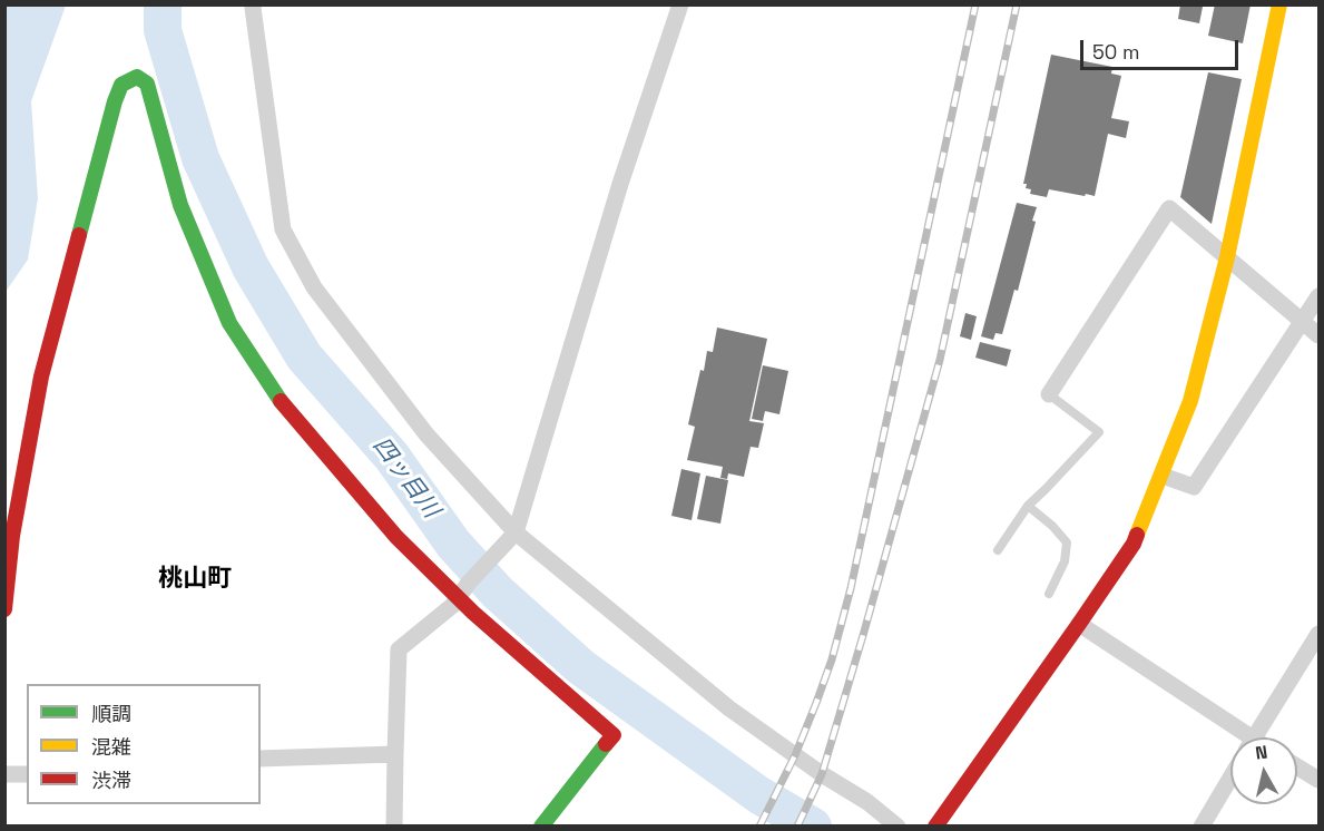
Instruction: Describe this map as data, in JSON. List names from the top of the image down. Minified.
{"districts":["桃山町"],"water":["四ッ目川"],"legend":["順調","混雑","渋滞"],"scale_bar":"50 m","north":"top"}
